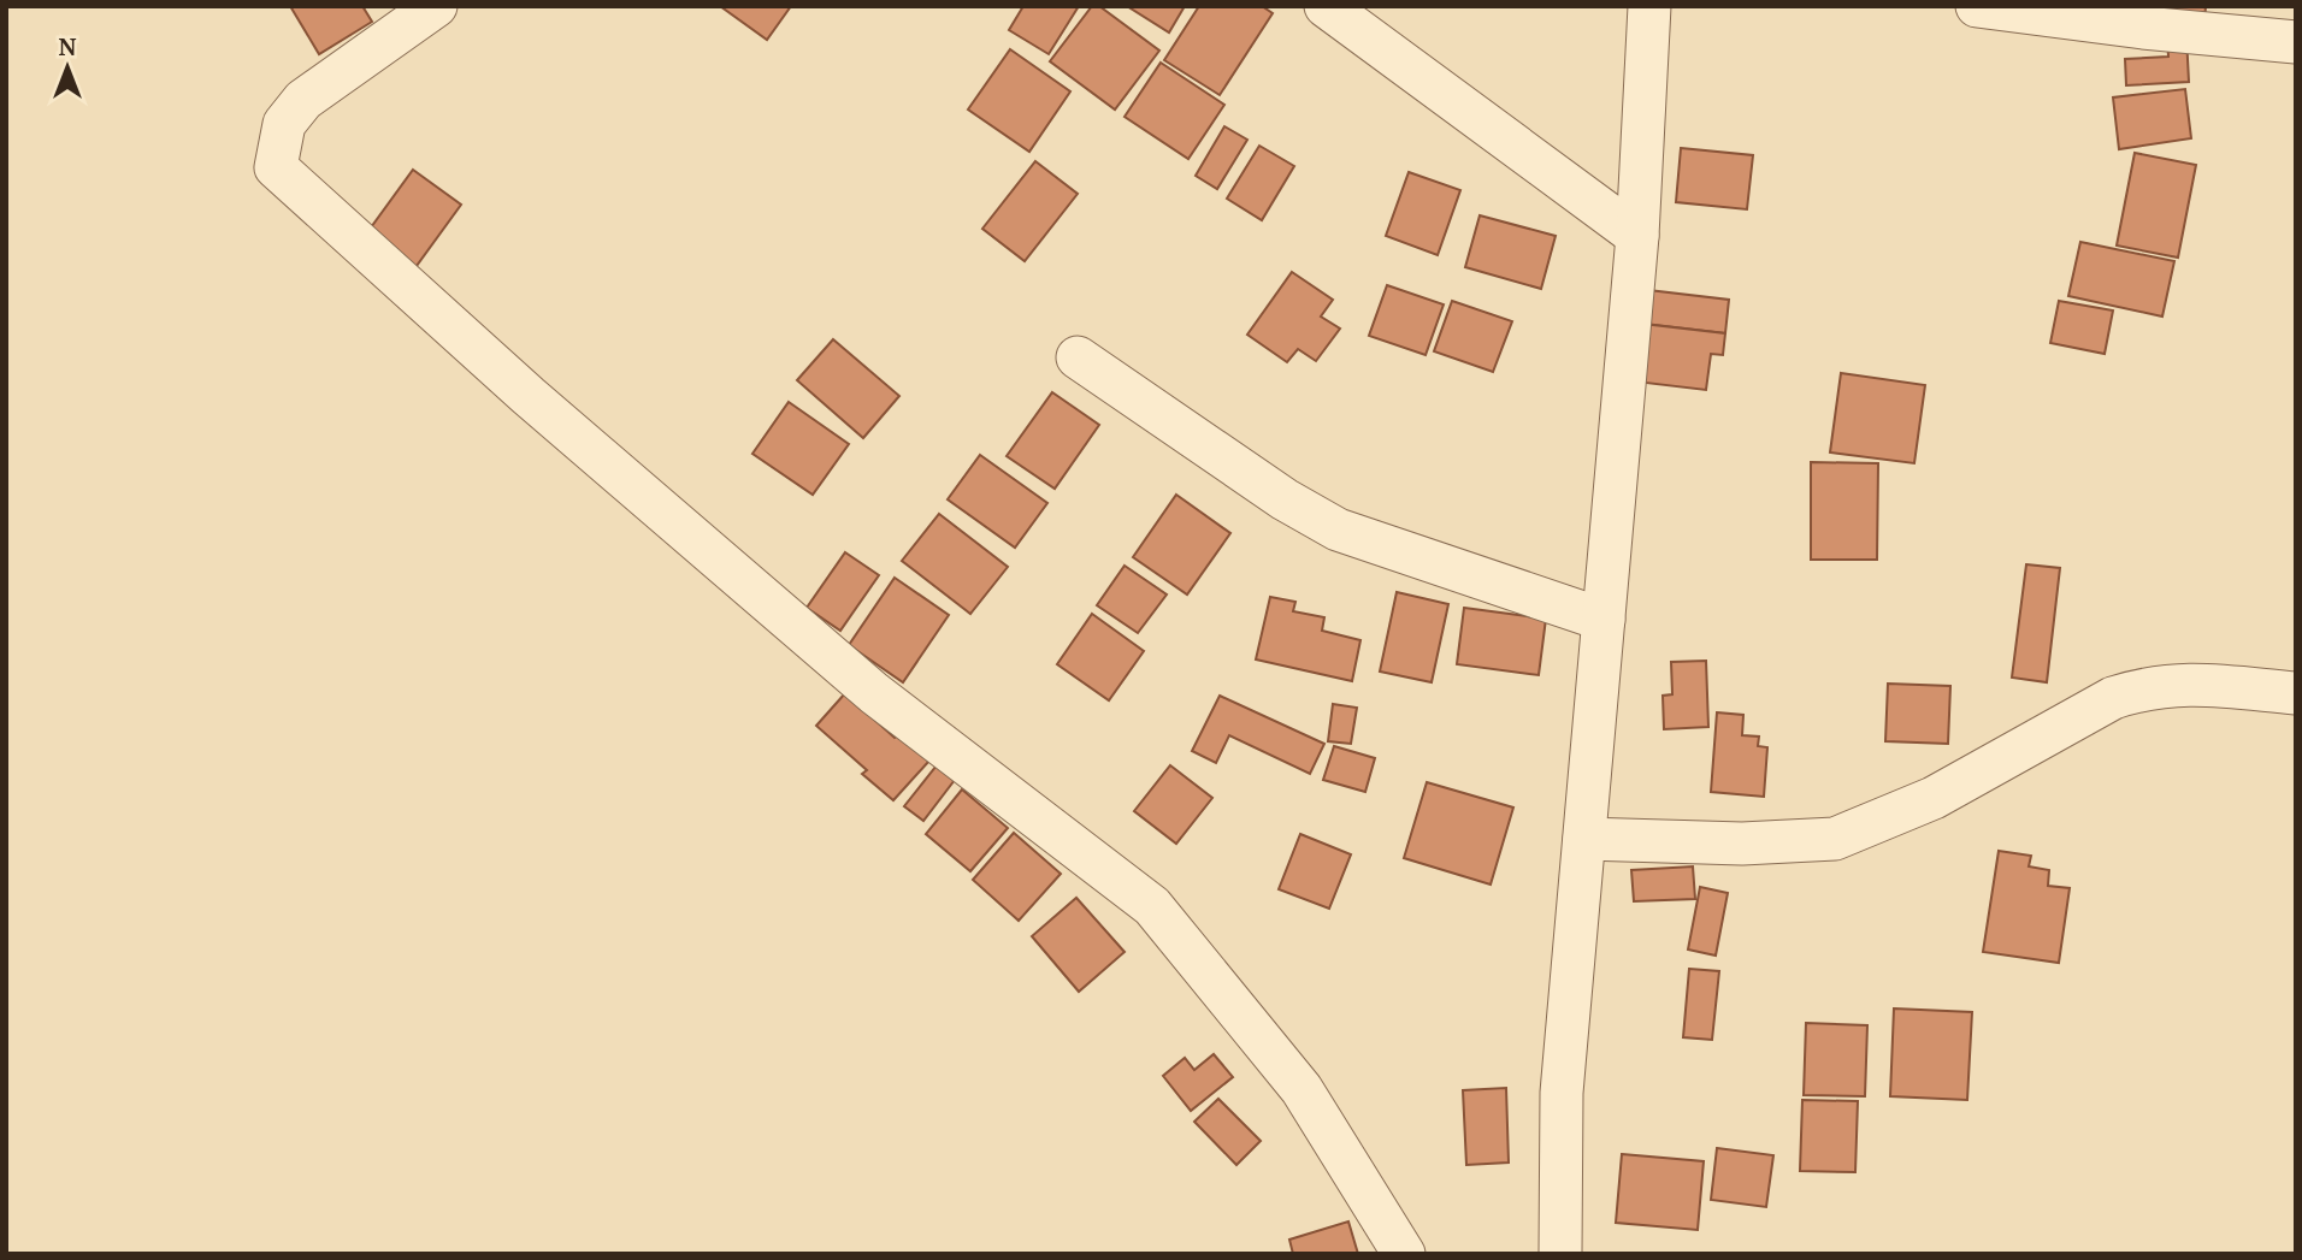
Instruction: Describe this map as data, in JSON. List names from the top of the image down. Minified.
{"north":"top"}
